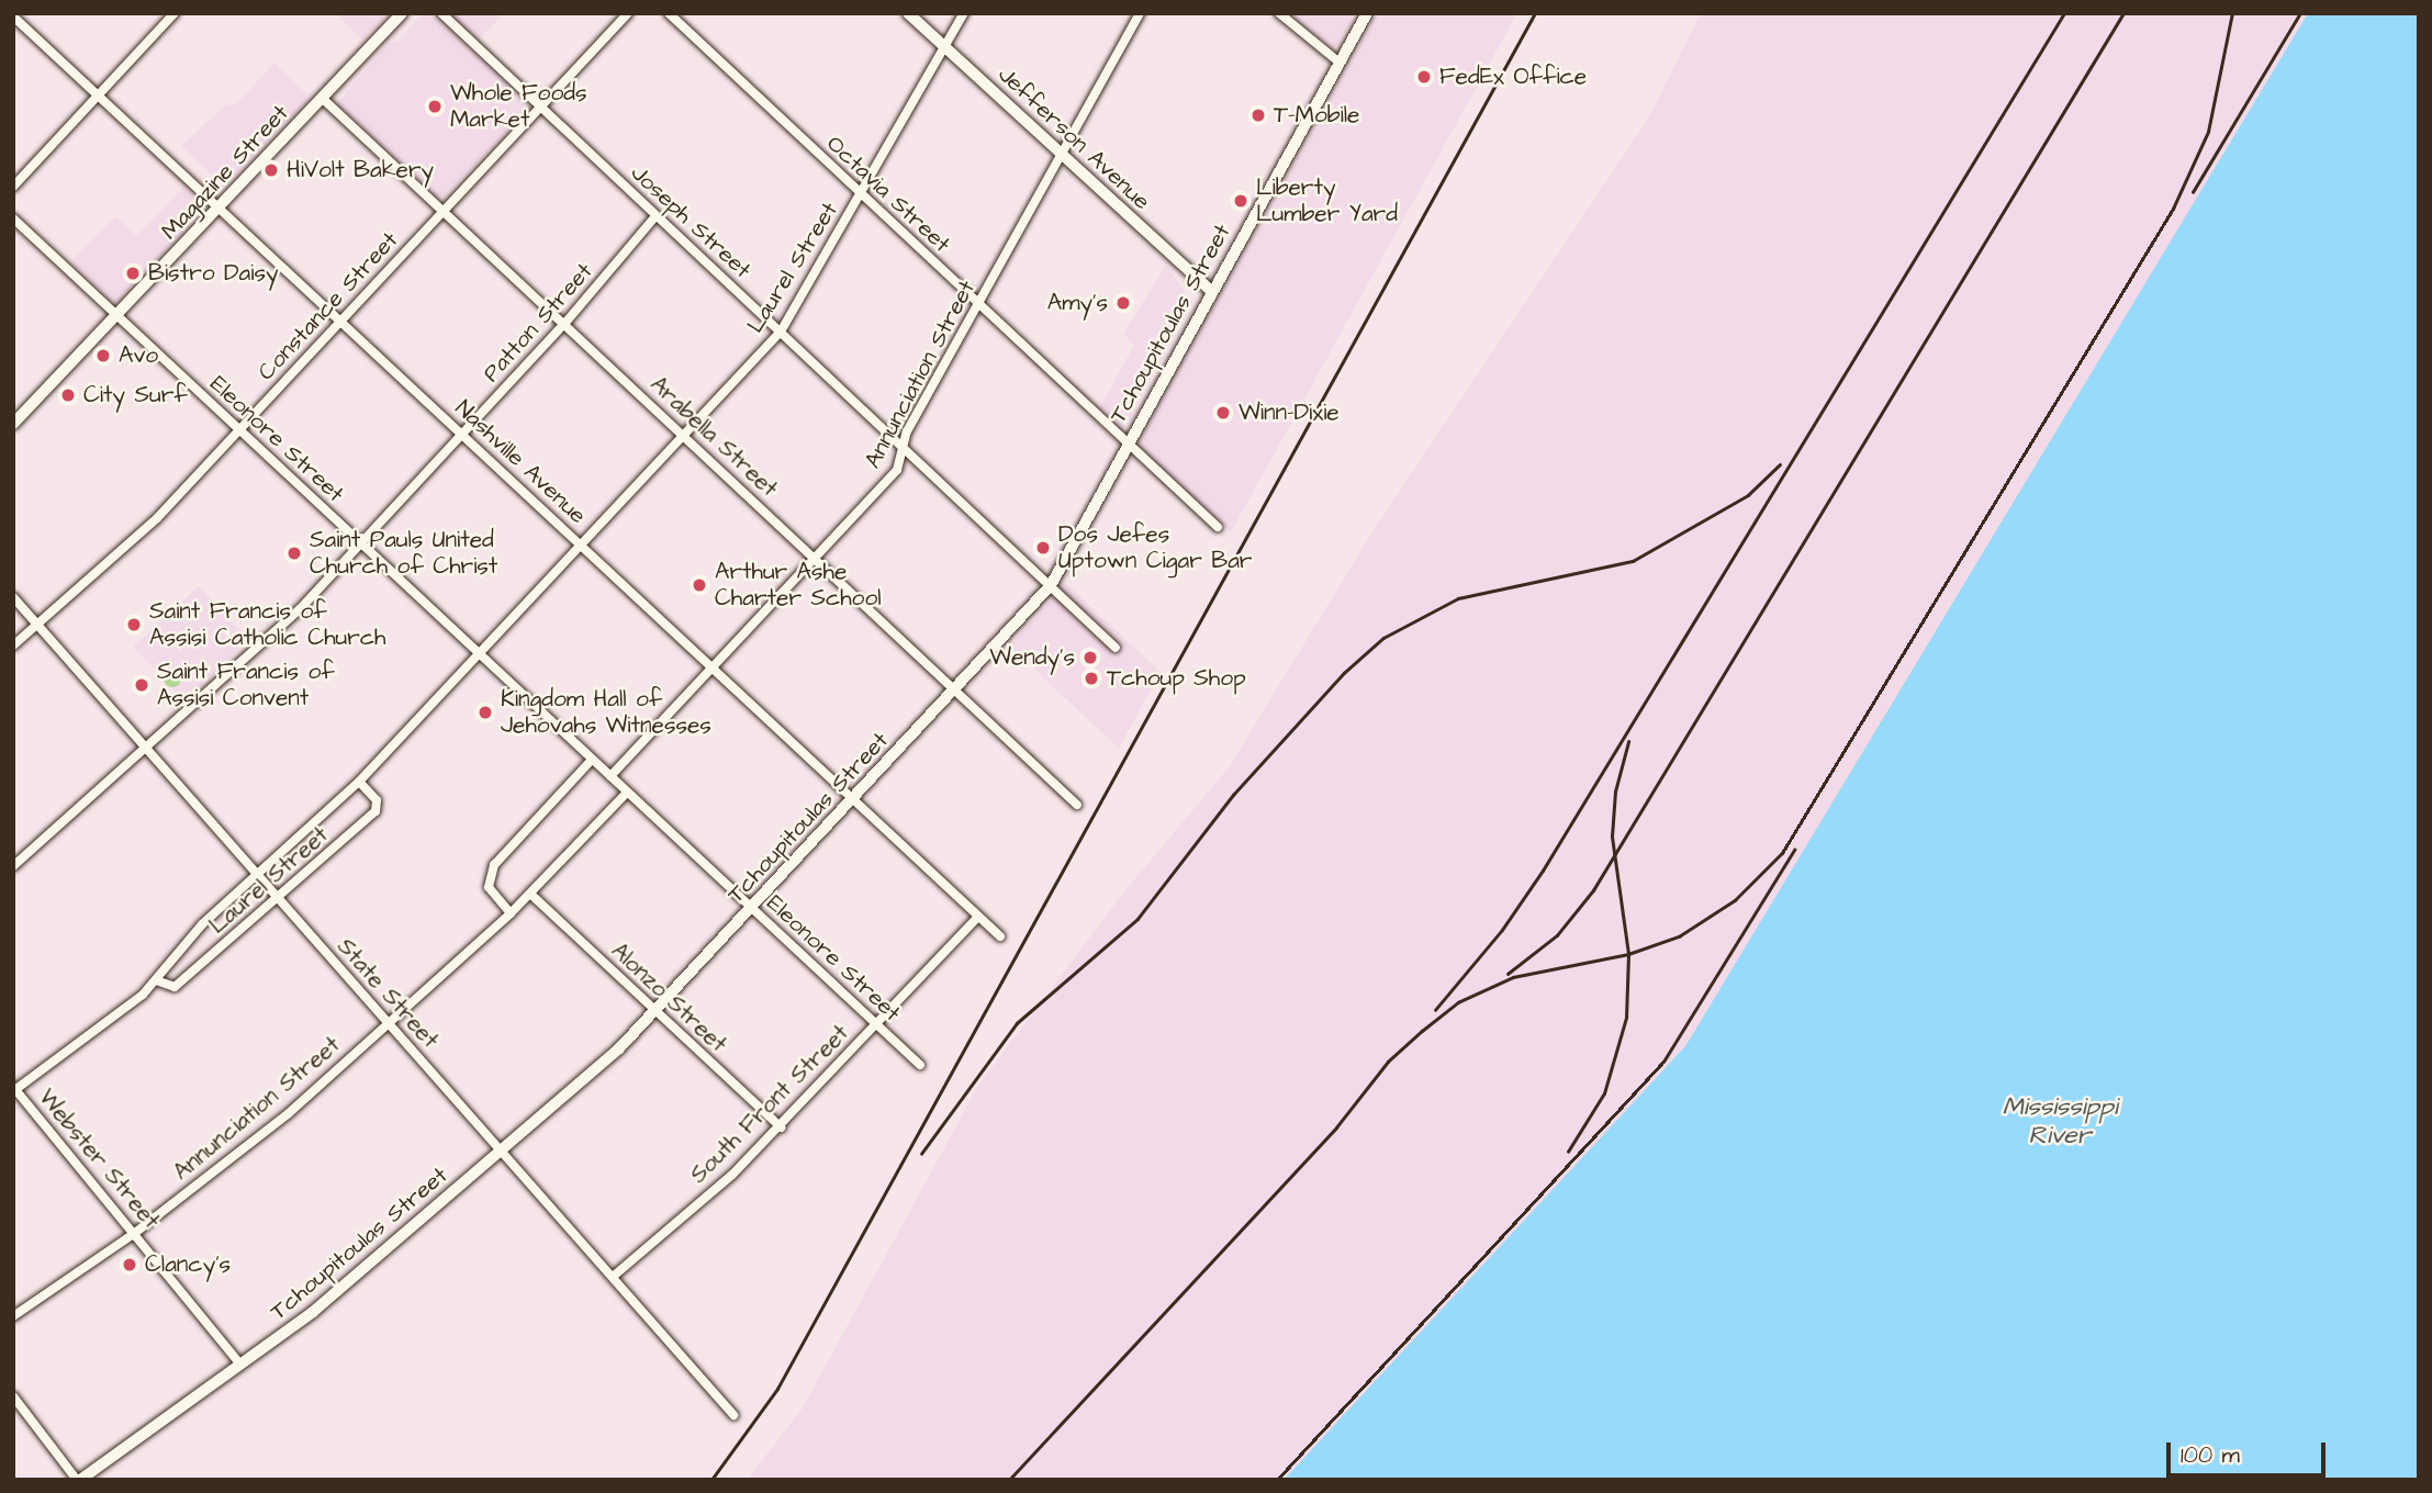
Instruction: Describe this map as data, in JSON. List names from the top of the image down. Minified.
{"streets":{"street":["Jefferson Avenue","Magazine Street","Octavia Street","Joseph Street","Laurel Street","Constance Street","Patton Street","Tchoupitoulas Street","Annunciation Street","Arabella Street","Eleonore Street","Nashville Avenue","State Street","Alonzo Street","South Front Street","Webster Street"]},"crossings":[["Jefferson Avenue","Laurel Street"],["Jefferson Avenue","Tchoupitoulas Street"],["Jefferson Avenue","Annunciation Street"],["Magazine Street","Arabella Street"],["Magazine Street","Eleonore Street"],["Magazine Street","Nashville Avenue"],["Octavia Street","Laurel Street"],["Octavia Street","Tchoupitoulas Street"],["Octavia Street","Annunciation Street"],["Joseph Street","Laurel Street"],["Joseph Street","Constance Street"],["Joseph Street","Patton Street"],["Joseph Street","Tchoupitoulas Street"],["Joseph Street","Annunciation Street"],["Laurel Street","Arabella Street"],["Laurel Street","Eleonore Street"],["Laurel Street","Nashville Avenue"],["Laurel Street","State Street"],["Laurel Street","Webster Street"],["Constance Street","Arabella Street"],["Constance Street","Eleonore Street"],["Constance Street","Nashville Avenue"],["Constance Street","State Street"],["Patton Street","Arabella Street"],["Patton Street","Eleonore Street"],["Patton Street","Nashville Avenue"],["Patton Street","State Street"],["Tchoupitoulas Street","Arabella Street"],["Tchoupitoulas Street","Eleonore Street"],["Tchoupitoulas Street","Nashville Avenue"],["Tchoupitoulas Street","State Street"],["Tchoupitoulas Street","Alonzo Street"],["Tchoupitoulas Street","Webster Street"],["Annunciation Street","Arabella Street"],["Annunciation Street","Eleonore Street"],["Annunciation Street","Nashville Avenue"],["Annunciation Street","State Street"],["Annunciation Street","Alonzo Street"],["Annunciation Street","Webster Street"],["Eleonore Street","South Front Street"],["Nashville Avenue","South Front Street"],["State Street","South Front Street"],["Alonzo Street","South Front Street"]],"water":["Mississippi River"],"places":["FedEx Office","Whole Foods Market","T-Mobile","HiVolt Bakery","Liberty Lumber Yard","Bistro Daisy","Amy's","Avo","City Surf","Winn-Dixie","Dos Jefes Uptown Cigar Bar","Saint Pauls United Church of Christ","Arthur Ashe Charter School","Saint Francis of Assisi Catholic Church","Wendy's","Tchoup Shop","Saint Francis of Assisi Convent","Kingdom Hall of Jehovahs Witnesses","Clancy's"],"scale_bar":"100 m"}
